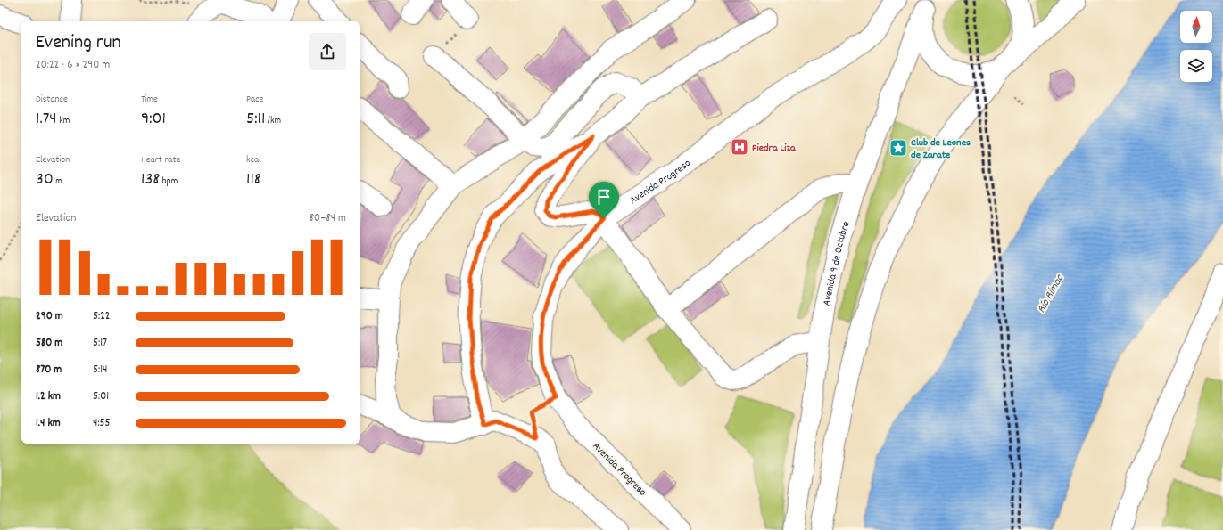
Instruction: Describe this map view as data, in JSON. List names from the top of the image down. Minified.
{"streets":{"street":["Avenida Progreso","Avenida 9 de Octubre"]},"water":["Río Rímac"],"places":{"hospital":["Piedra Liza"],"place":["Club de Leones de Zarate"]},"north":"top","page":{"heading":["Evening run","20:22 · 6 × 290 m"],"stats":[["Distance","1.74 km"],["Time","9:01"],["Pace","5:11 /km"],["Elevation","30 m"],["Heart rate","138 bpm"],["kcal","118"]],"chart":["Elevation","80–84 m"],"list":[{"name":"290 m","note":"5:22"},{"name":"580 m","note":"5:17"},{"name":"870 m","note":"5:14"},{"name":"1.2 km","note":"5:01"},{"name":"1.4 km","note":"4:55"}]}}
